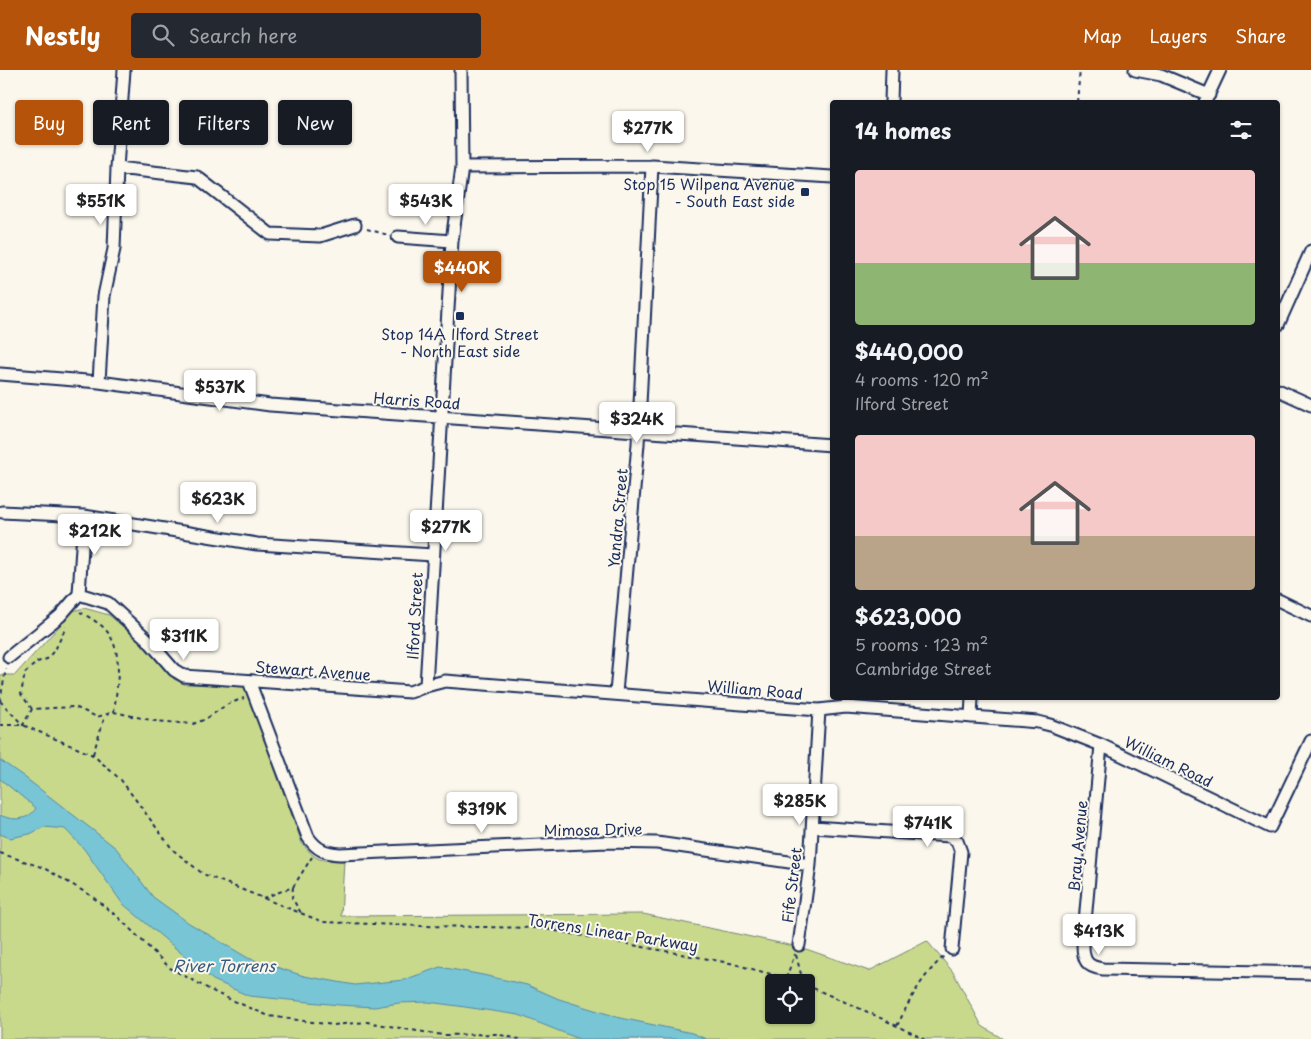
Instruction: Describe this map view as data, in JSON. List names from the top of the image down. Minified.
{"streets":{"street":["Harris Road","Yandra Street","Ilford Street","Stewart Avenue","William Road","Mimosa Drive","Bray Avenue","Fife Street"],"path":["Torrens Linear Parkway"]},"crossings":[["Harris Road","Yandra Street"],["Harris Road","Ilford Street"],["Yandra Street","William Road"],["Ilford Street","Stewart Avenue"],["Ilford Street","William Road"],["Stewart Avenue","William Road"],["William Road","Bray Avenue"],["William Road","Fife Street"],["Mimosa Drive","Fife Street"]],"water":["River Torrens"],"places":{"transit":["Stop 15 Wilpena Avenue - South East side","Stop 14A Ilford Street - North East side"]},"page":{"header":"Nestly","search":"Search here","nav":["Map","Layers","Share"],"chip":["Buy","Rent","Filters","New"],"heading":"14 homes","price":["$277K","$551K","$543K","$440K","$537K","$324K","$623K","$277K","$212K","$311K","$285K","$319K","$741K","$413K"],"list":[{"name":"$440,000","note":"4 rooms · 120 m² · Ilford Street"},{"name":"$623,000","note":"5 rooms · 123 m² · Cambridge Street"}]}}
